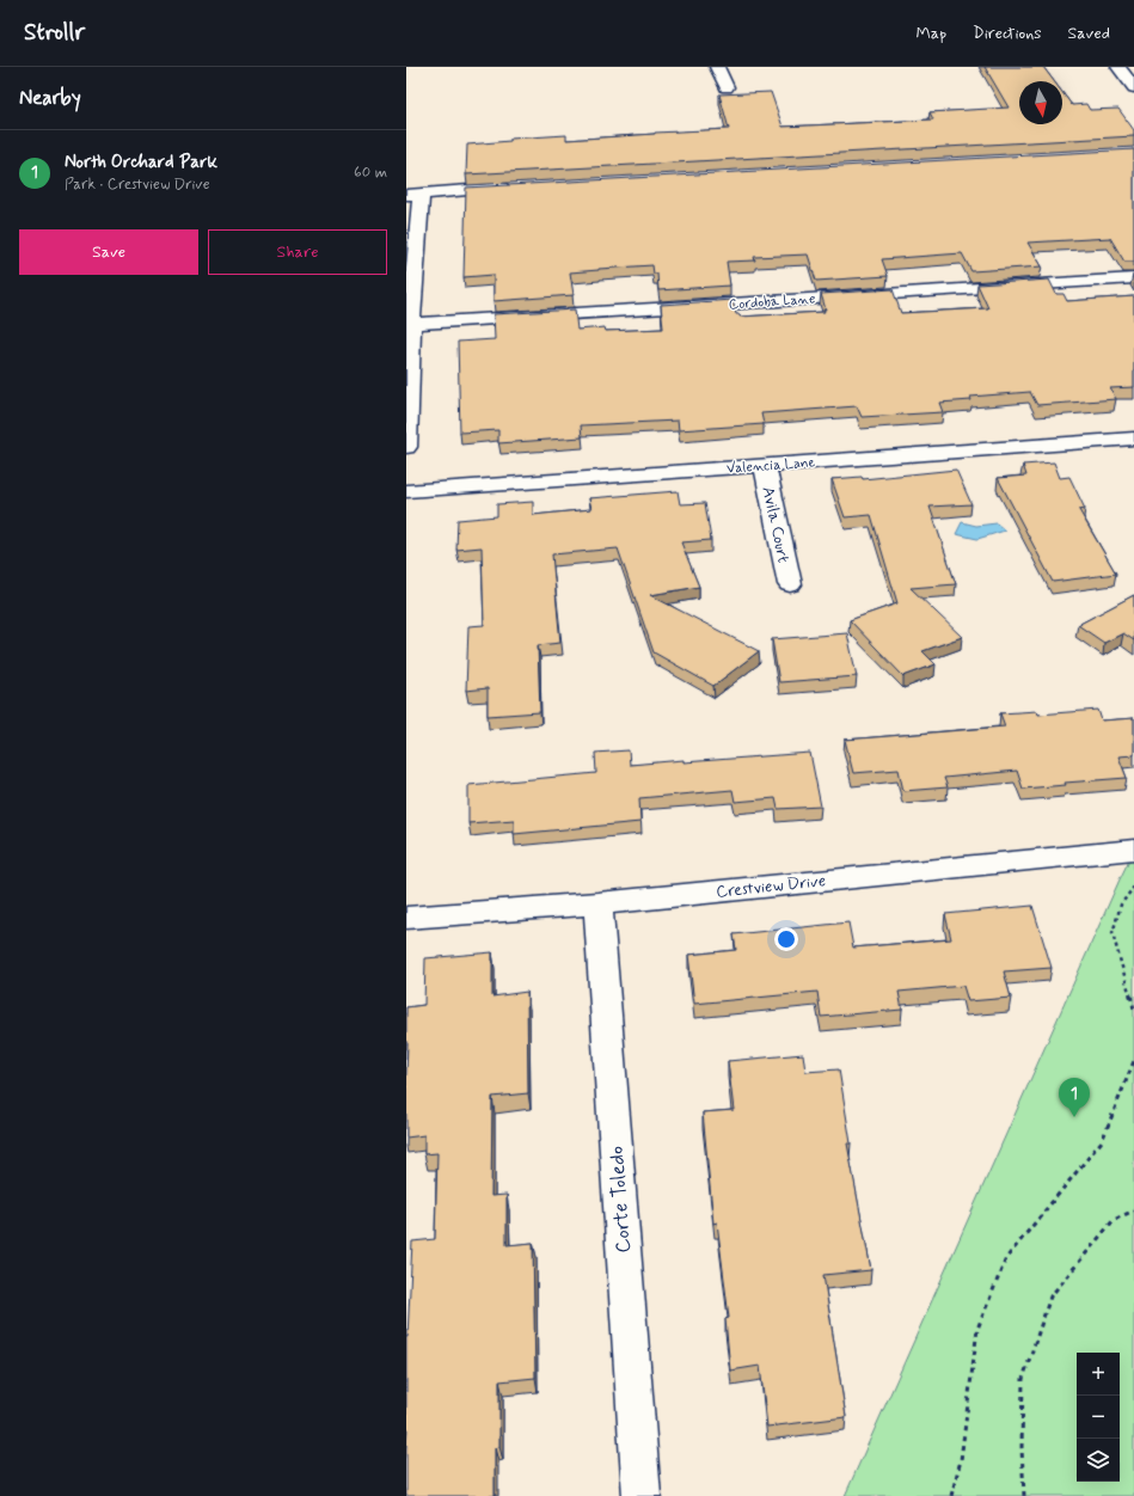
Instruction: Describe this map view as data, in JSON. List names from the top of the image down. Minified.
{"streets":{"street":["Cordoba Lane","Valencia Lane","Avila Court","Crestview Drive","Corte Toledo"]},"crossings":[["Valencia Lane","Avila Court"],["Crestview Drive","Corte Toledo"]],"north":"bottom","page":{"header":"Strollr","nav":["Map","Directions","Saved"],"heading":"Nearby","list":[{"mark":"1","name":"North Orchard Park","note":"Park · Crestview Drive","value":"60 m"}],"buttons":["Save","Share"],"pins":"1","map_buttons":["+","−"]}}
